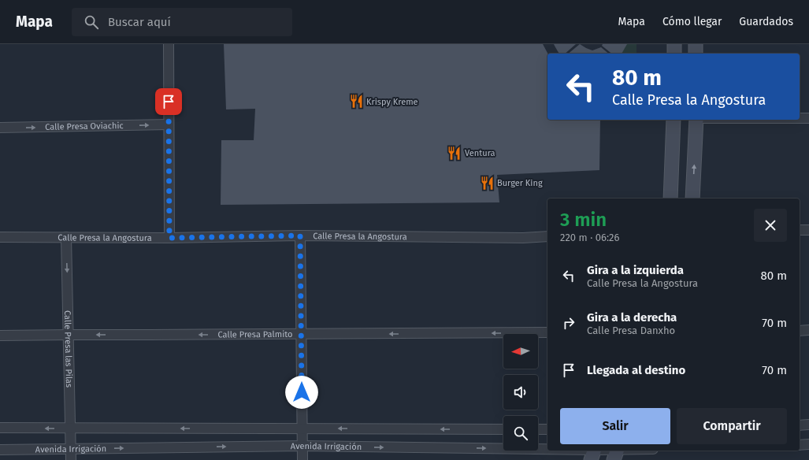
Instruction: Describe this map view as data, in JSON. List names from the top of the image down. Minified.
{"streets":{"street":["Calle Presa Oviachic","Calle Presa la Angostura","Calle Presa Palmito","Calle Presa las Pilas","Avenida Irrigación"]},"crossings":[["Calle Presa la Angostura","Calle Presa las Pilas"],["Calle Presa Palmito","Calle Presa las Pilas"],["Calle Presa las Pilas","Avenida Irrigación"]],"one_way":["Calle Presa Oviachic","Calle Presa Palmito","Calle Presa las Pilas"],"places":{"restaurant":["Krispy Kreme","Ventura","Burger King"]},"north":"left","page":{"header":"Mapa","search":"Buscar aquí","nav":["Mapa","Cómo llegar","Guardados"],"turn":["80 m","Calle Presa la Angostura"],"heading":["3 min","220 m · 06:26"],"list":[{"name":"Gira a la izquierda","note":"Calle Presa la Angostura","value":"80 m"},{"name":"Gira a la derecha","note":"Calle Presa Danxho","value":"70 m"},{"name":"Llegada al destino","value":"70 m"}],"buttons":["Salir","Compartir"]}}
